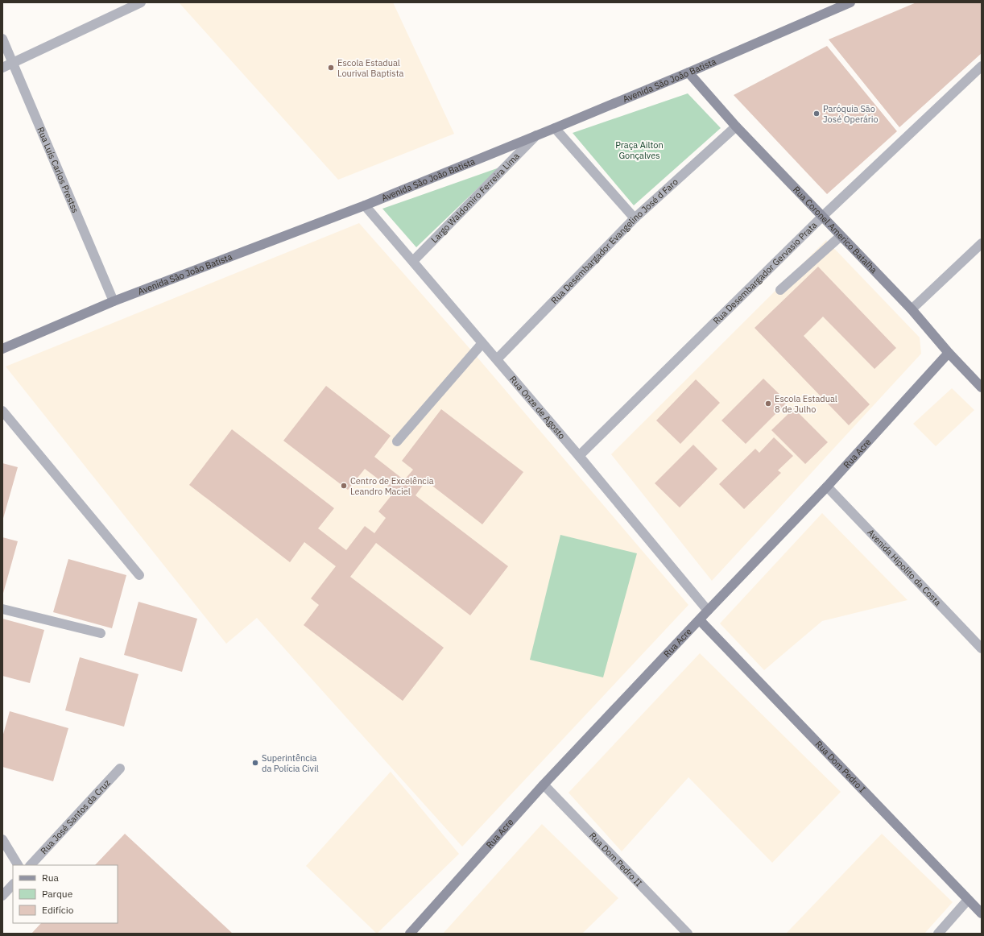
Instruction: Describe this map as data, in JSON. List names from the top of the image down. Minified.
{"streets":{"street":["Avenida São João Batista","Rua Luís Carlos Prestss","Largo Waldomiro Ferreira Lima","Rua Coronel Americo Batalha","Rua Desembargador Evangelino José d Faro","Rua Desembargador Gervasio Prata","Rua Onze de Agosto","Rua Acre","Avenida Hipolito da Costa","Rua Dom Pedro I","Rua José Santos da Cruz","Rua Dom Pedro II"]},"crossings":[["Avenida São João Batista","Rua Luís Carlos Prestss"],["Avenida São João Batista","Largo Waldomiro Ferreira Lima"],["Avenida São João Batista","Rua Coronel Americo Batalha"],["Avenida São João Batista","Rua Onze de Agosto"],["Largo Waldomiro Ferreira Lima","Rua Onze de Agosto"],["Rua Coronel Americo Batalha","Rua Desembargador Evangelino José d Faro"],["Rua Coronel Americo Batalha","Rua Desembargador Gervasio Prata"],["Rua Coronel Americo Batalha","Rua Acre"],["Rua Desembargador Evangelino José d Faro","Rua Onze de Agosto"],["Rua Desembargador Gervasio Prata","Rua Onze de Agosto"],["Rua Onze de Agosto","Rua Acre"],["Rua Acre","Avenida Hipolito da Costa"],["Rua Acre","Rua Dom Pedro I"],["Rua Acre","Rua Dom Pedro II"]],"parks":["Praça Ailton Gonçalves"],"places":["Escola Estadual Lourival Baptista","Paróquia São José Operário","Escola Estadual 8 de Julho","Centro de Excelência Leandro Maciel","Superintência da Polícia Civil"],"legend":["Rua","Parque","Edifício"]}
